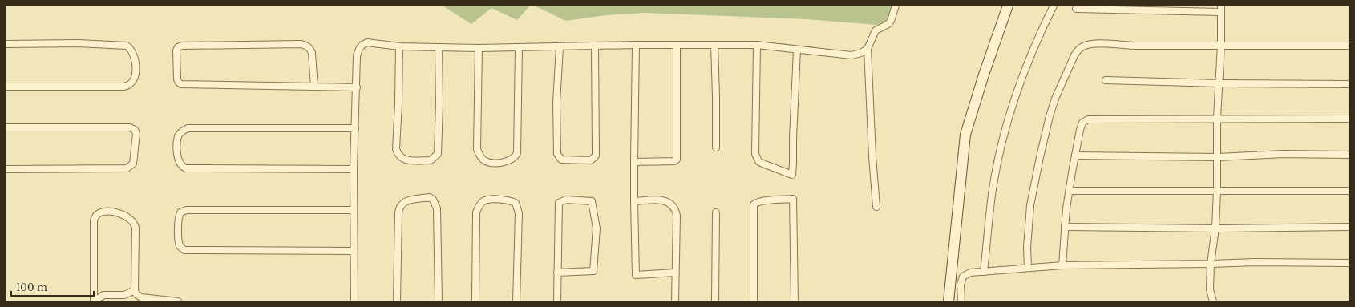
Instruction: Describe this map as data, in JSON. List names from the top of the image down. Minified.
{"scale_bar":"100 m"}
